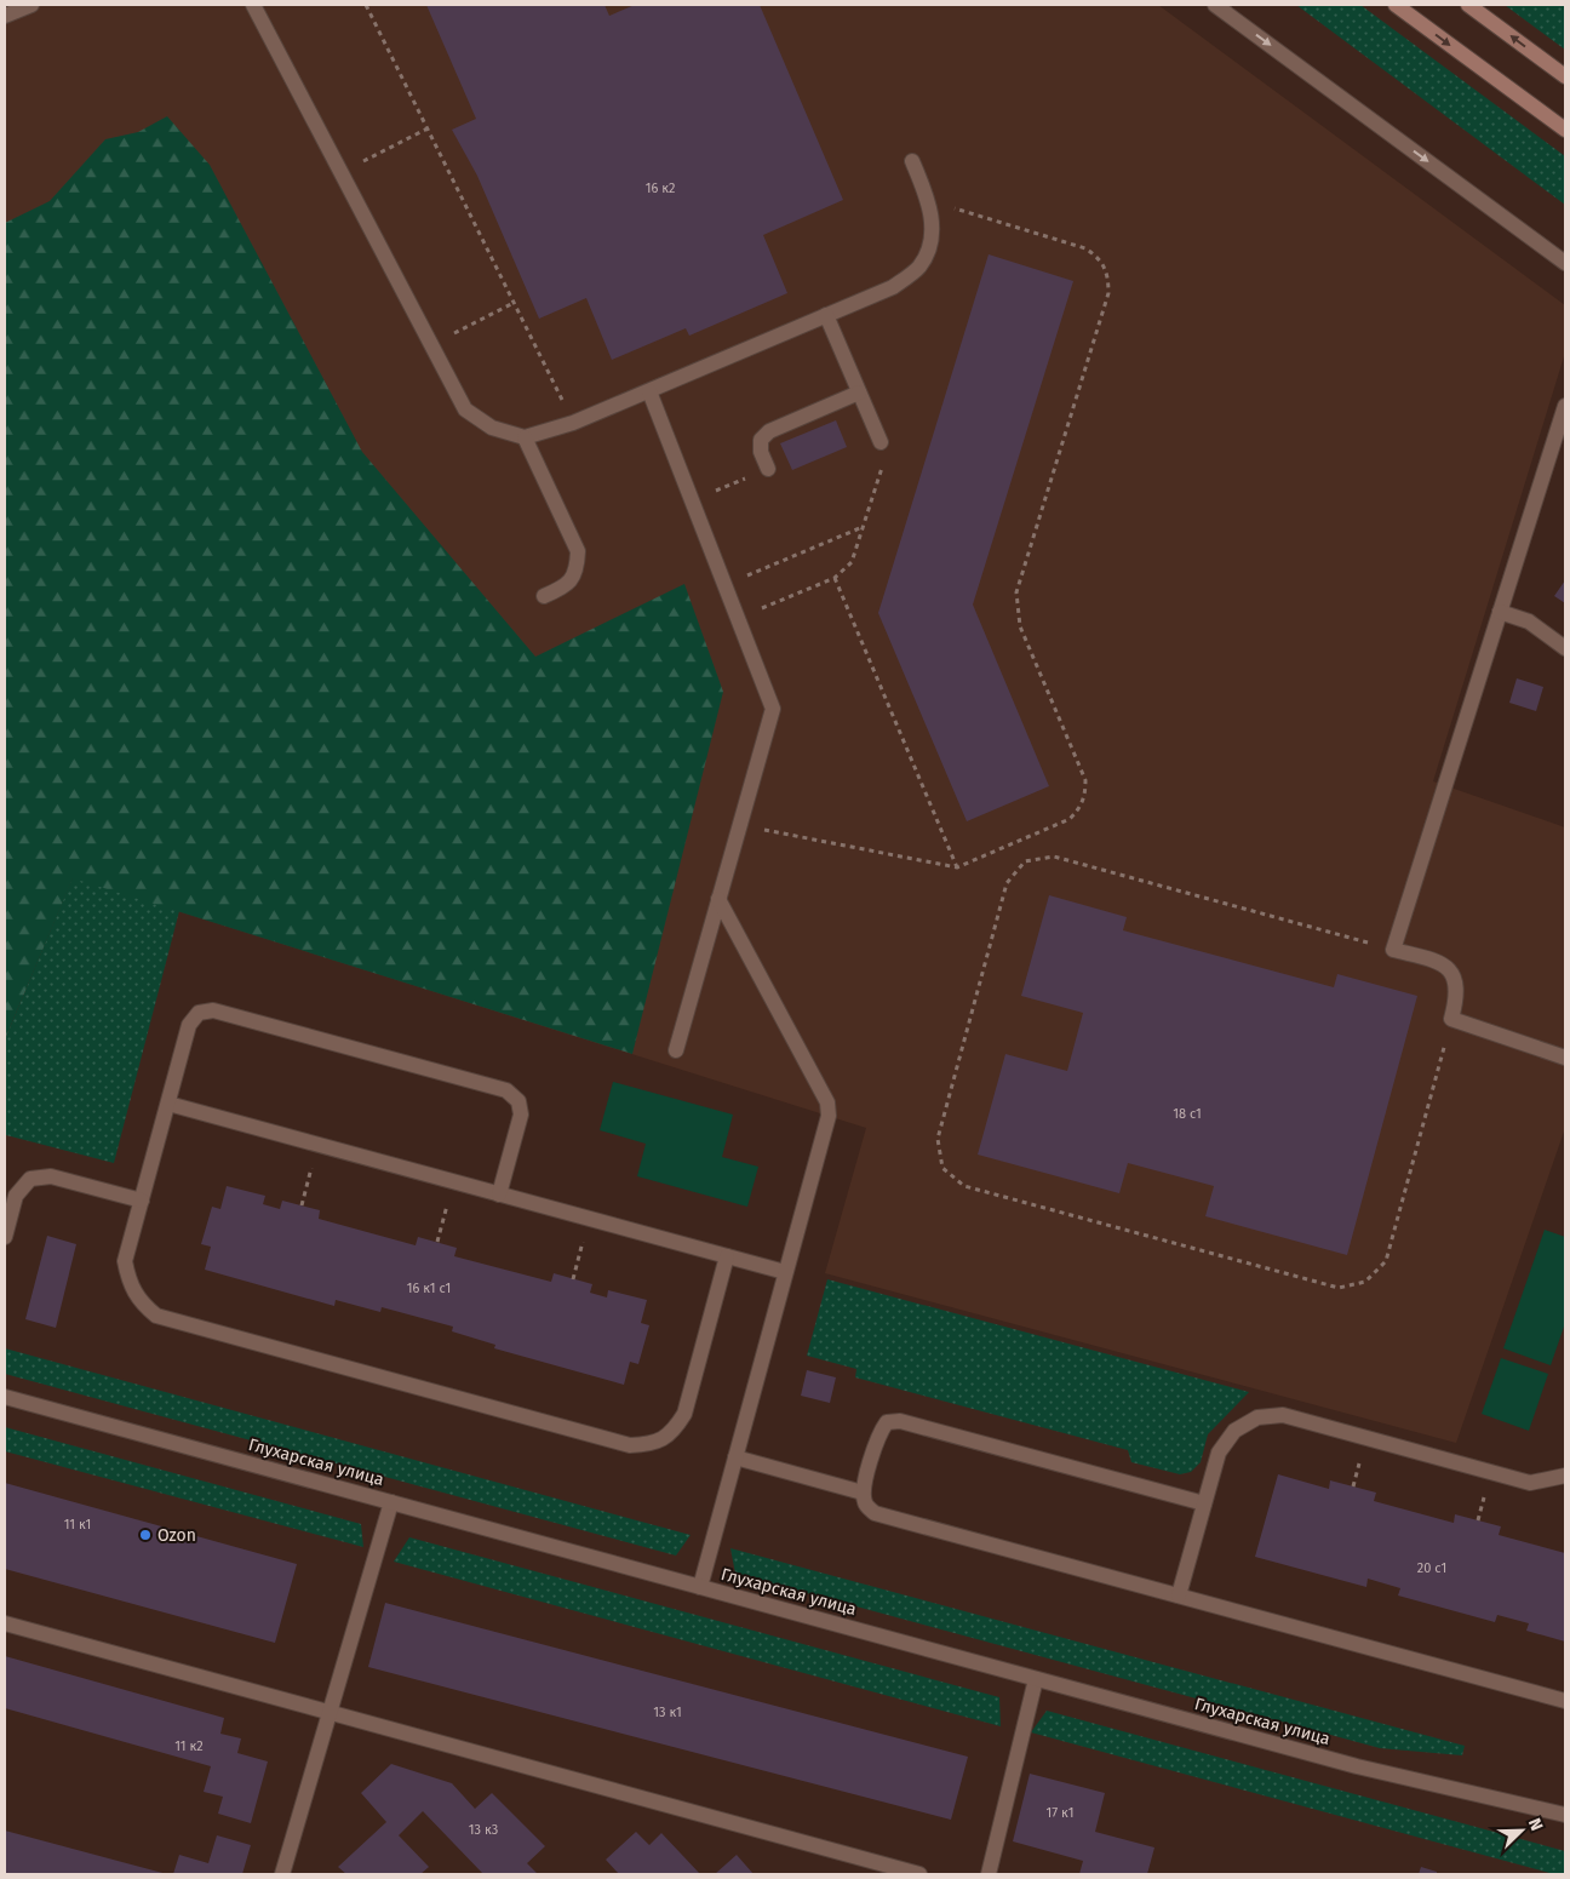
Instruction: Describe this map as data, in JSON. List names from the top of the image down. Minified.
{"streets":{"street":["Глухарская улица"]},"places":["Ozon"],"house_numbers":["16 к2","18 с1","16 к1 с1","11 к1","20 с1","13 к1","11 к2","17 к1","13 к3"],"north":"top right"}
